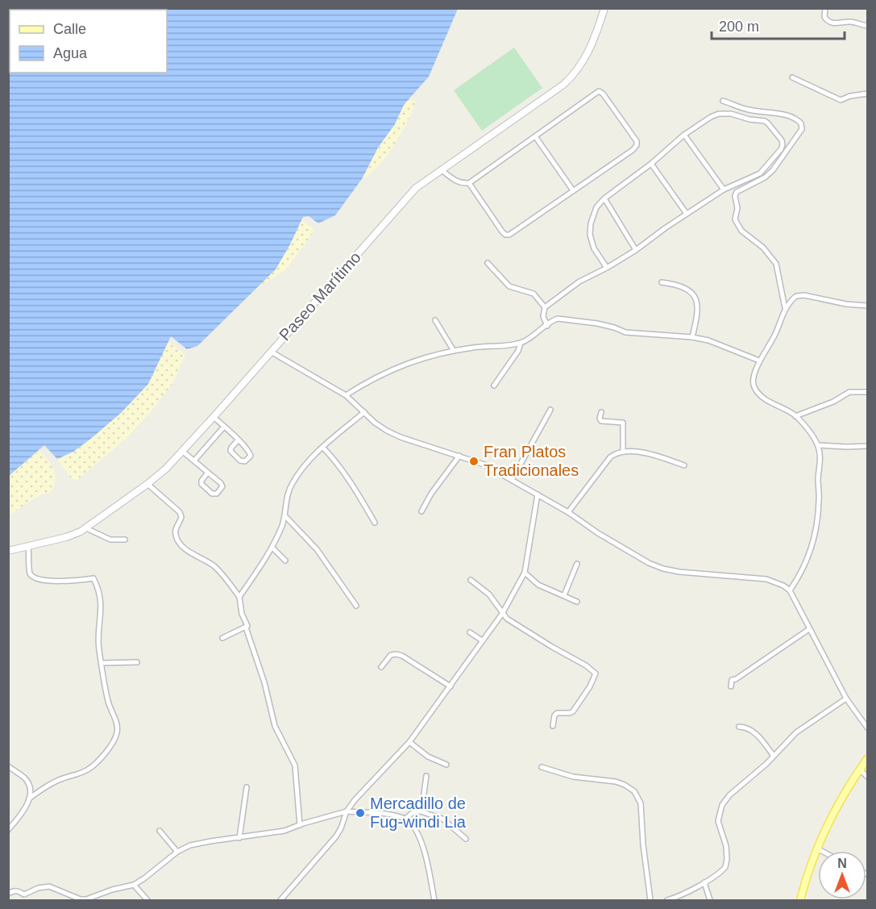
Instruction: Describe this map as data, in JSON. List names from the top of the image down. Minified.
{"streets":{"main road":["Paseo Marítimo"]},"places":["Fran Platos Tradicionales","Mercadillo de Fug-windi Lia"],"legend":["Calle","Agua"],"scale_bar":"200 m","north":"top"}
